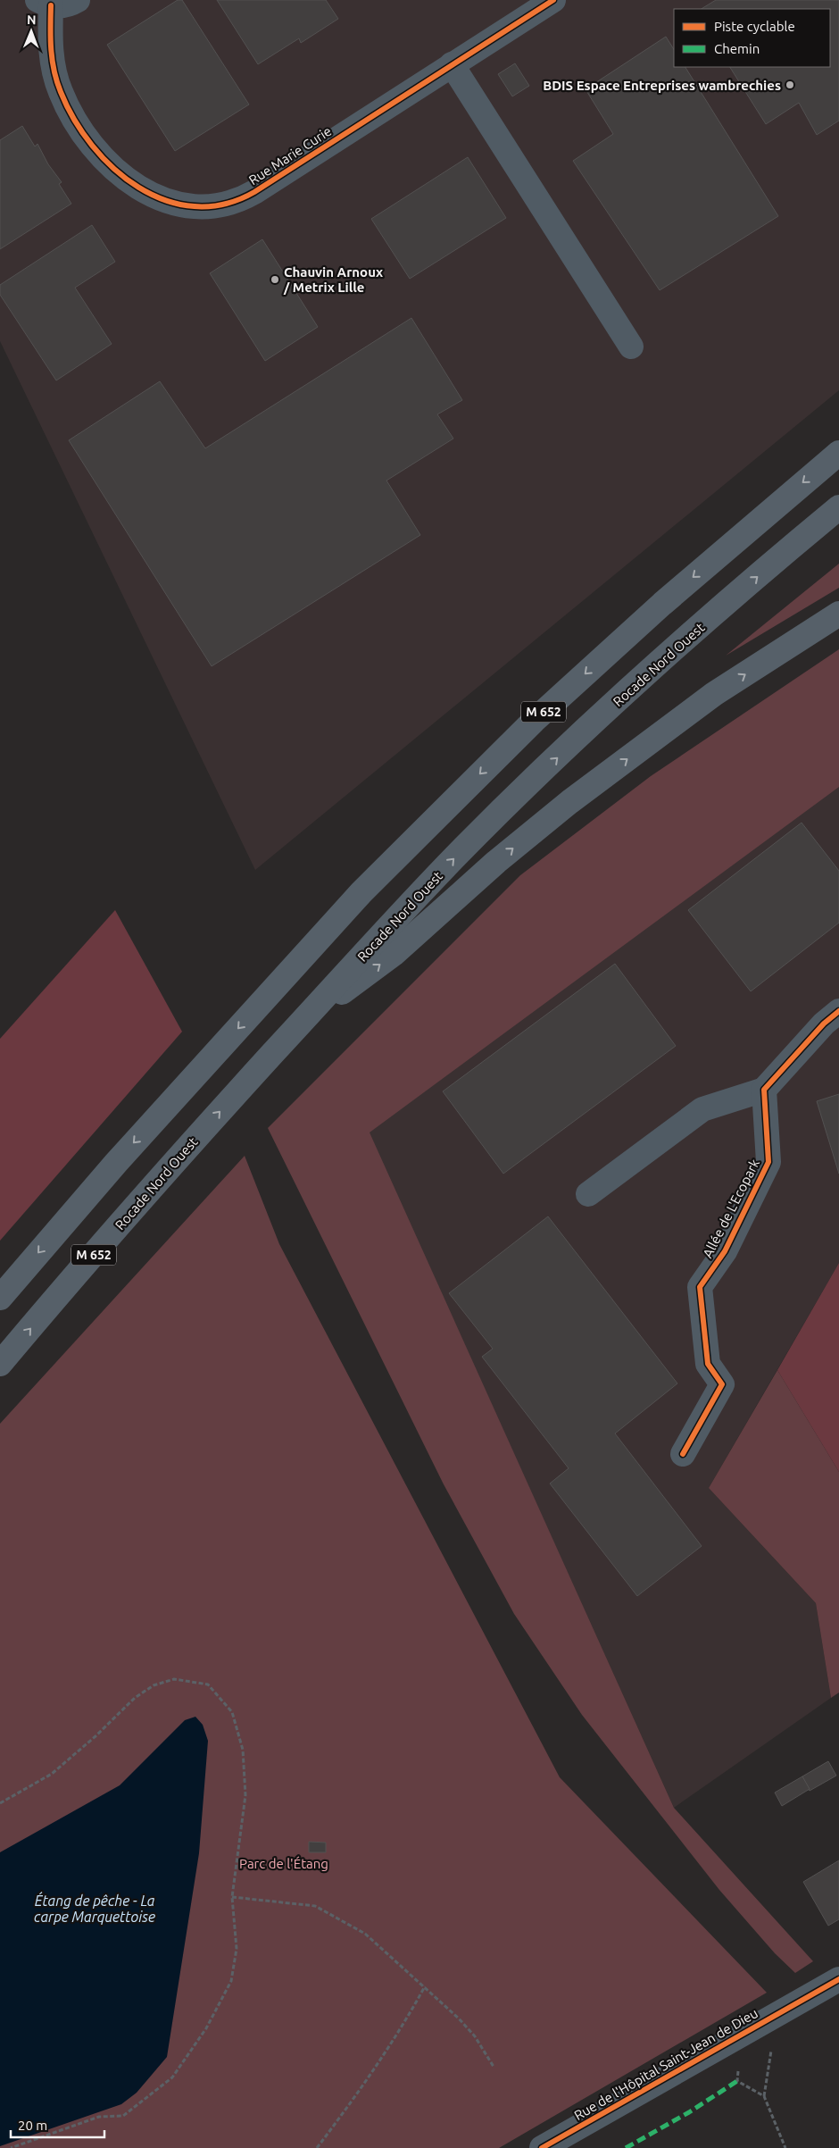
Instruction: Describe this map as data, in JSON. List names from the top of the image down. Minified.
{"streets":{"highway":["Rocade Nord Ouest","M 652"],"street":["Rue Marie Curie","Allée de L'Ecopark","Rue de l'Hôpital Saint-Jean de Dieu"]},"water":["Étang de pêche - La carpe Marquettoise"],"parks":["Parc de l'Étang"],"places":["BDIS Espace Entreprises wambrechies","Chauvin Arnoux / Metrix Lille"],"legend":["Piste cyclable","Chemin"],"scale_bar":"20 m","north":"top"}
